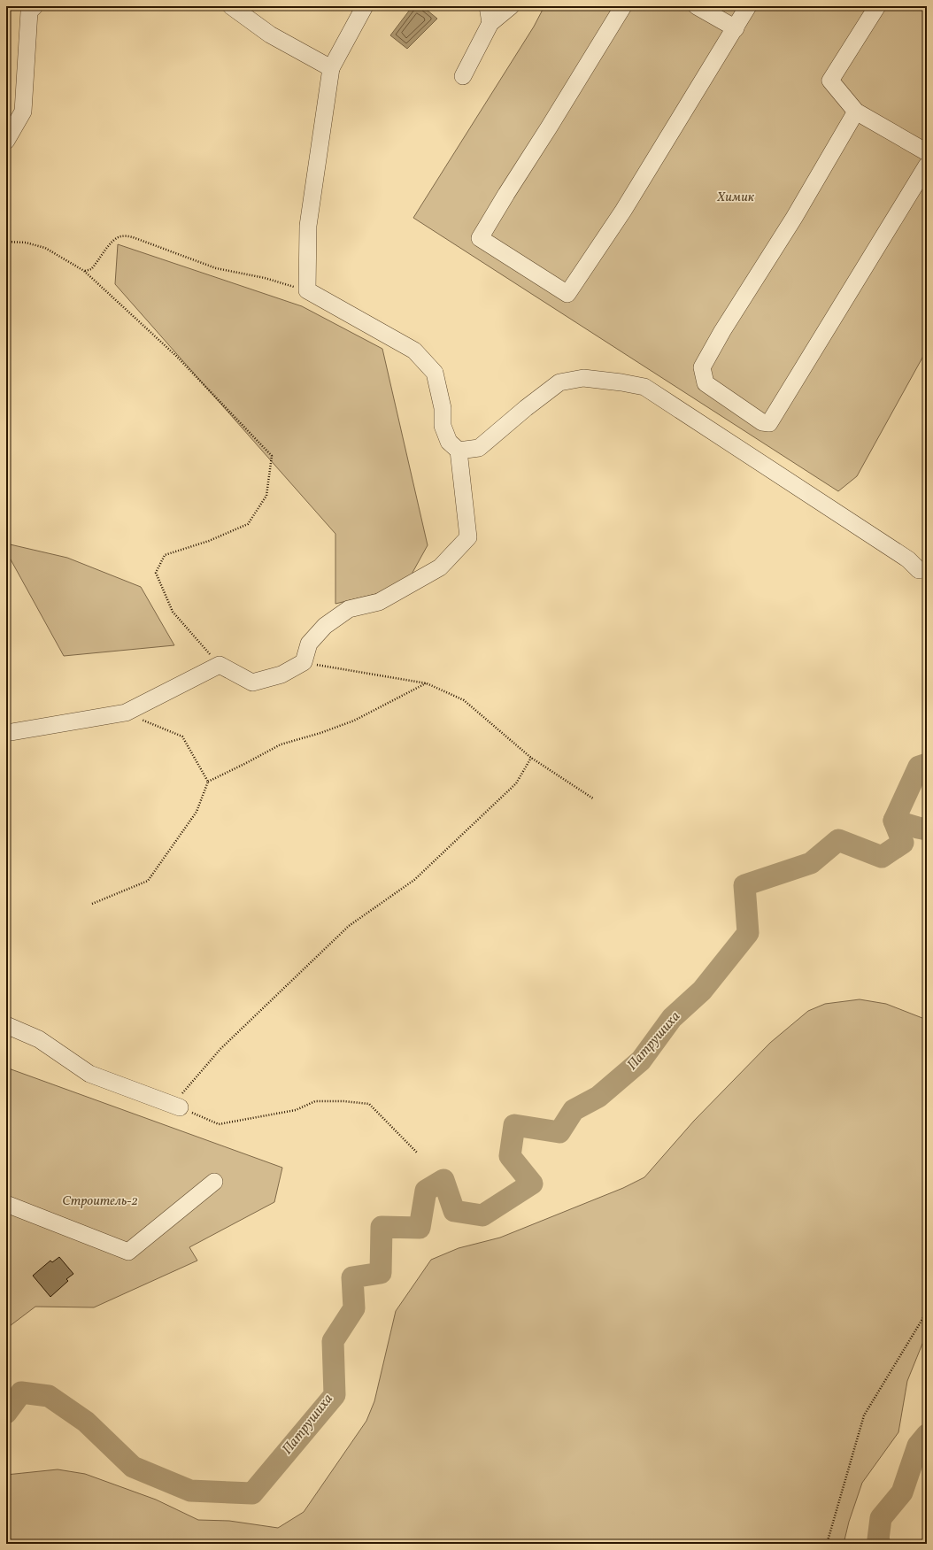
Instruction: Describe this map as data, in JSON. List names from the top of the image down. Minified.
{"water":["Патрушиха"],"parks":["Химик","Строитель-2"]}
